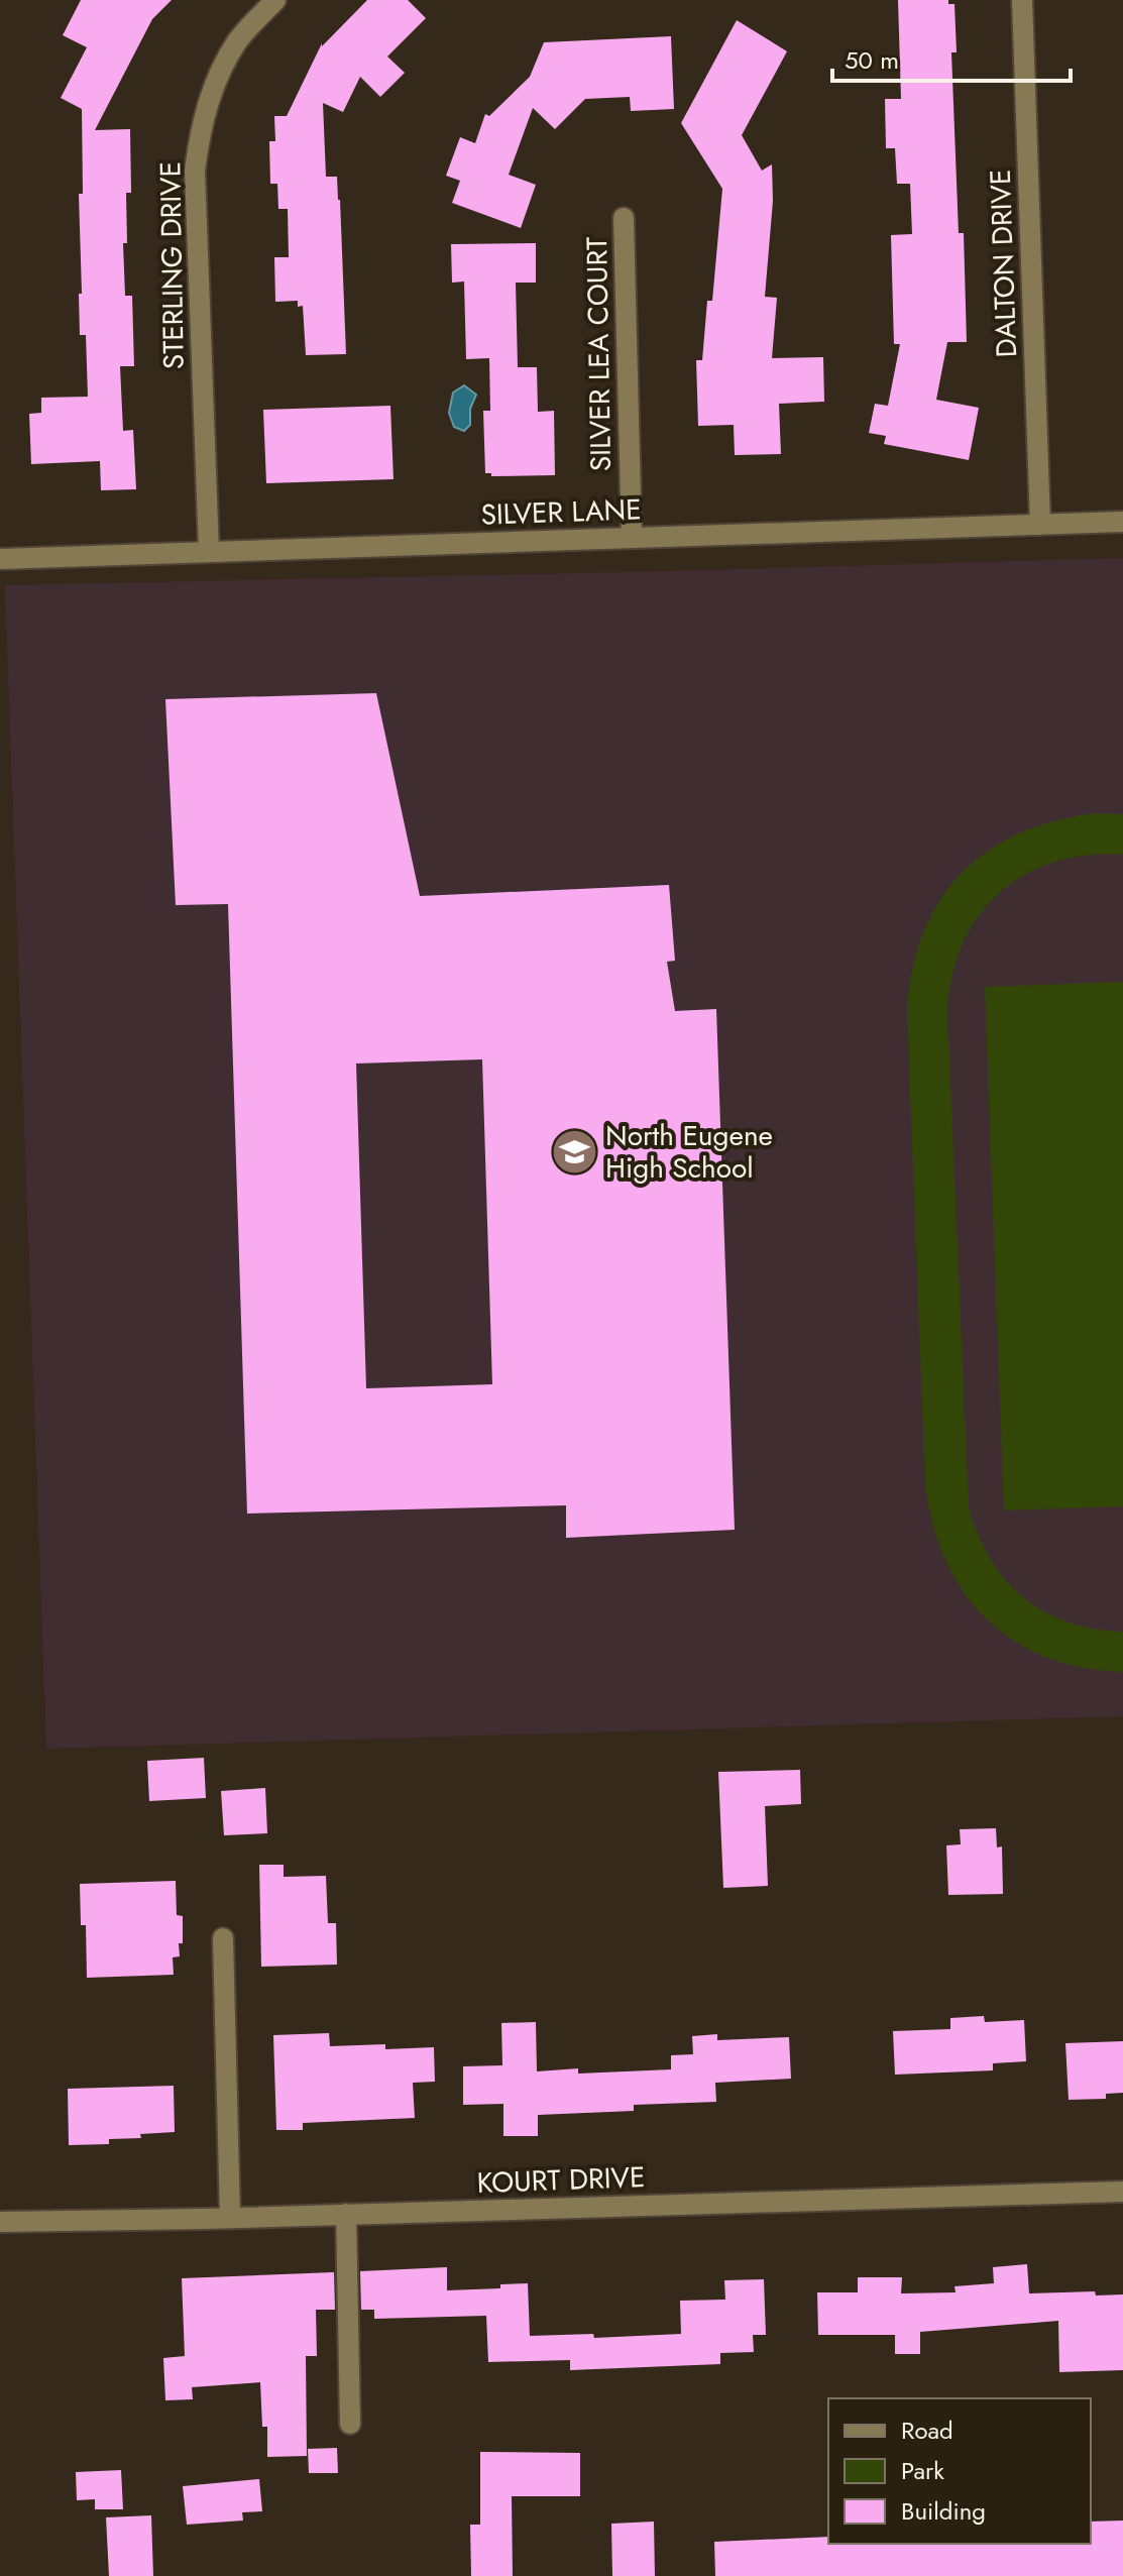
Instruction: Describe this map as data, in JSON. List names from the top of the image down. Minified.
{"streets":{"street":["DALTON DRIVE","STERLING DRIVE","SILVER LEA COURT","SILVER LANE","KOURT DRIVE"]},"crossings":[["DALTON DRIVE","SILVER LANE"],["STERLING DRIVE","SILVER LANE"],["SILVER LEA COURT","SILVER LANE"]],"places":{"school or university":["North Eugene High School"]},"legend":["Road","Park","Building"],"scale_bar":"50 m"}
